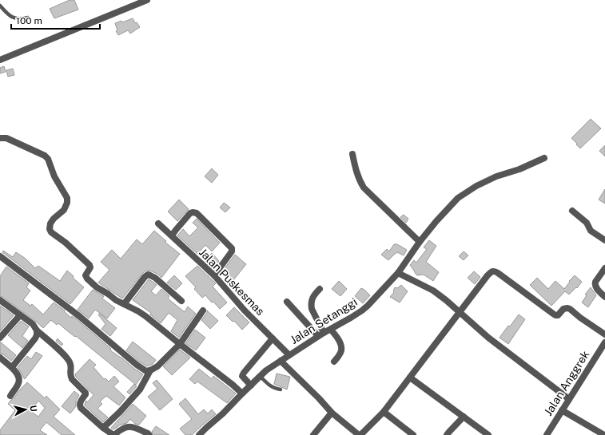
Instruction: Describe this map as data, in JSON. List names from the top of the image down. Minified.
{"streets":{"street":["Jalan Puskesmas","Jalan Setanggi","Jalan Anggrek"]},"crossings":[["Jalan Puskesmas","Jalan Setanggi"]],"scale_bar":"100 m","north":"right"}
